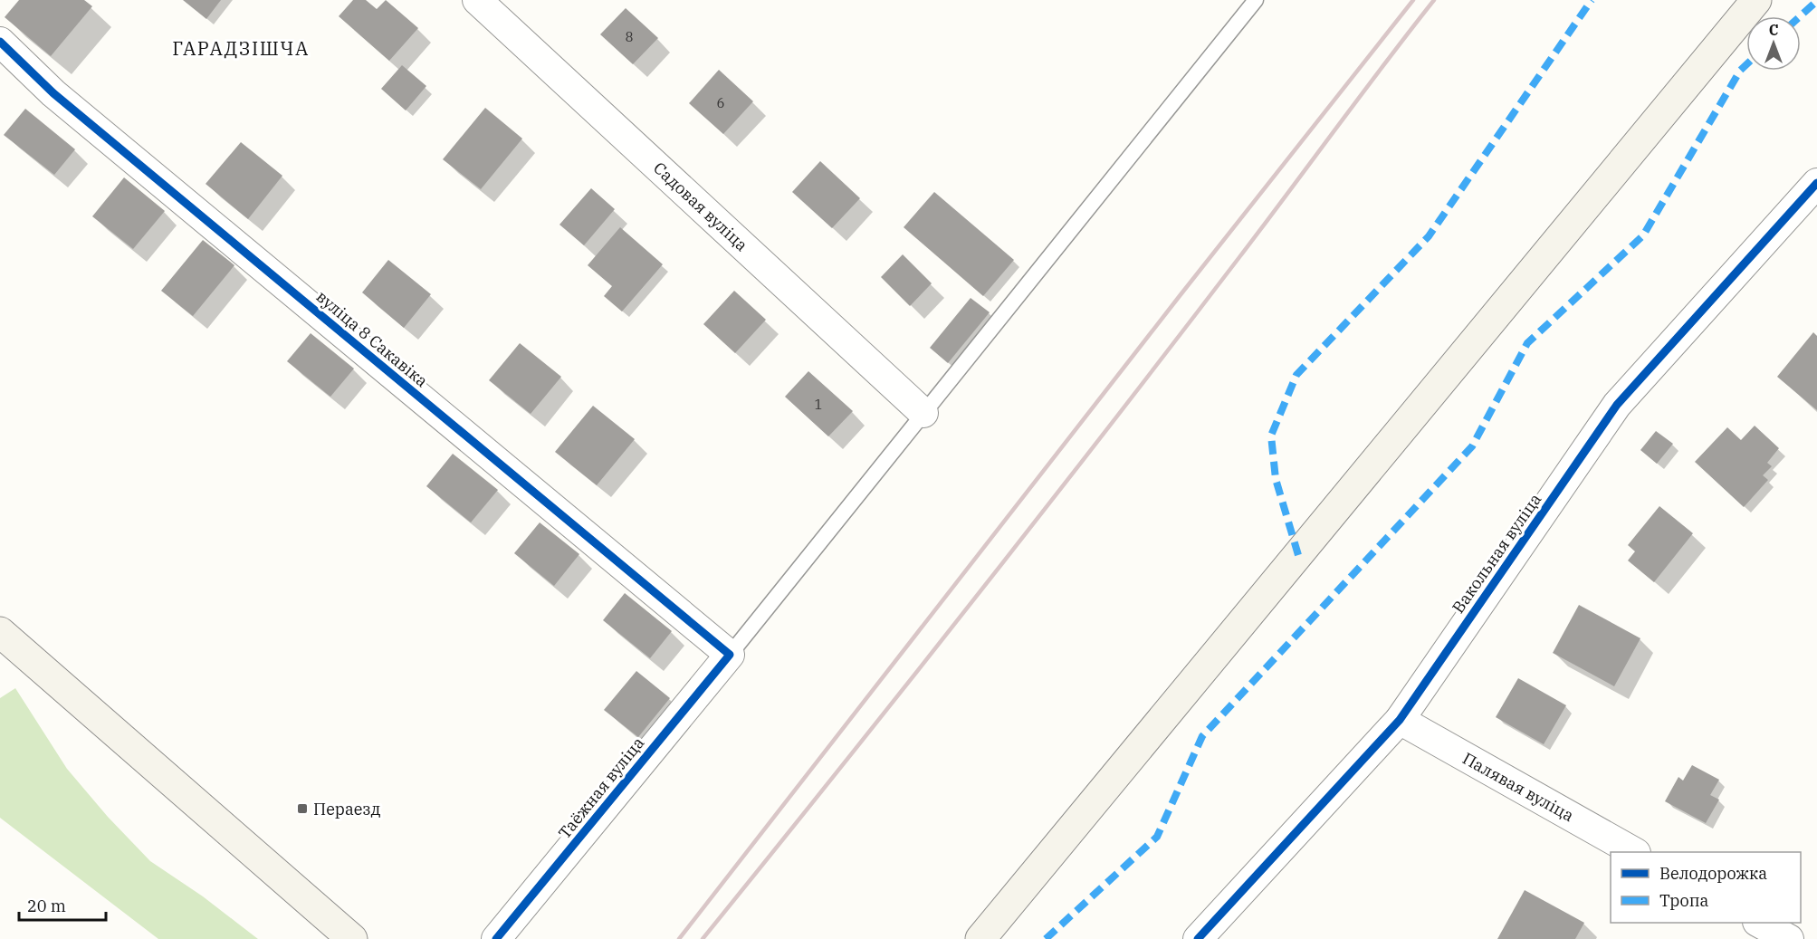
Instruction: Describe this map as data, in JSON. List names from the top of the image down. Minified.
{"streets":{"street":["Садовая вуліца","вуліца 8 Сакавіка","Вакольная вуліца","Палявая вуліца","Таёжная вуліца"]},"crossings":[["вуліца 8 Сакавіка","Таёжная вуліца"],["Вакольная вуліца","Палявая вуліца"]],"districts":["ГАРАДЗІШЧА"],"places":{"transit":["Пераезд"]},"house_numbers":["8","6","1"],"legend":["Велодорожка","Тропа"],"scale_bar":"20 m","north":"top"}
